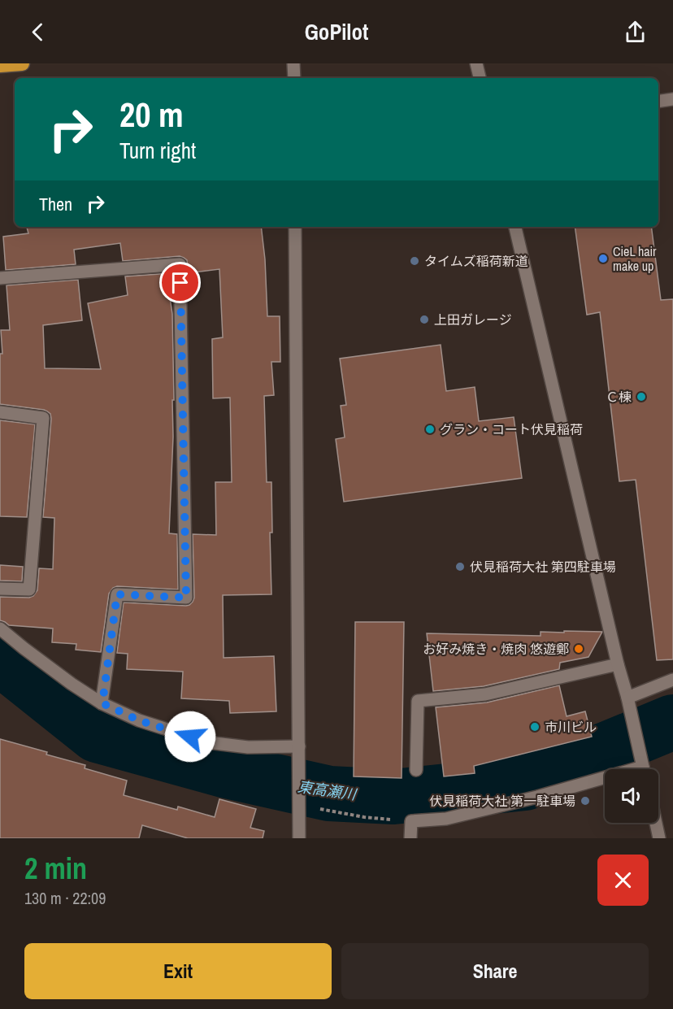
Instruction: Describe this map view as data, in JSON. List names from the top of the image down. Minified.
{"water":["東高瀬川"],"places":["CieL hair make up","タイムズ稲荷新道","上田ガレージ","Ｃ棟","グラン・コート伏見稲荷","伏見稲荷大社 第四駐車場","お好み焼き・焼肉 悠遊鄭","市川ビル","伏見稲荷大社 第一駐車場"],"page":{"header":"GoPilot","turn":["20 m","Turn right"],"then":"Then","heading":["2 min","130 m · 22:09"],"buttons":["Exit","Share"]}}
